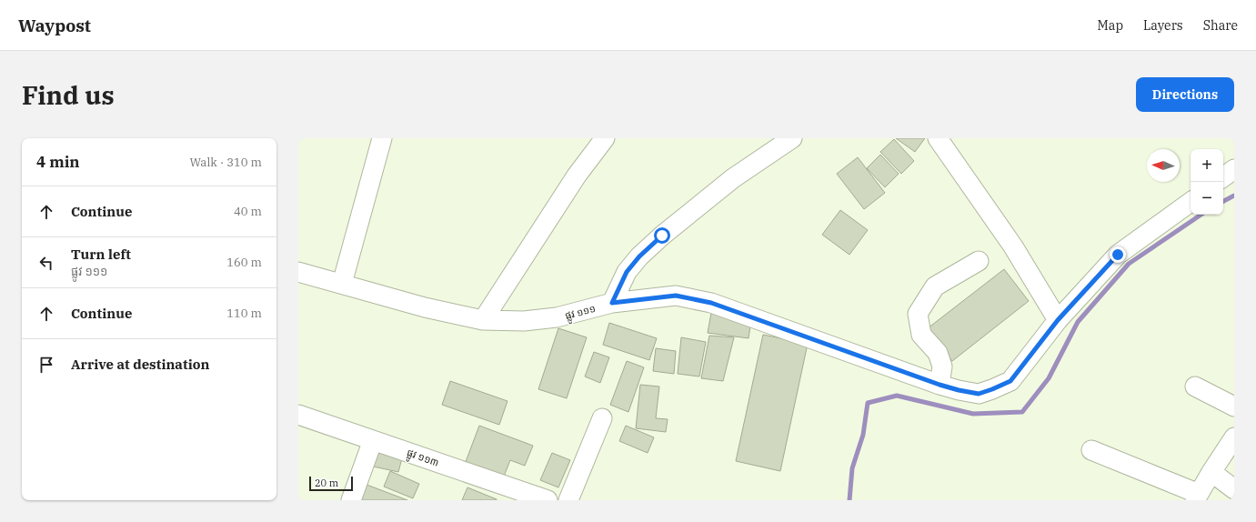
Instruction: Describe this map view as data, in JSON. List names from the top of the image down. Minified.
{"streets":{"street":["ផ្លូវ ១១១","ផ្លូវ ១១៣"]},"scale_bar":"20 m","north":"left","page":{"header":"Waypost","nav":["Map","Layers","Share"],"buttons":"Directions","title":"Find us","heading":["4 min","Walk · 310 m"],"map_buttons":["+","−"],"list":[["Continue","40 m"],["Turn left","ផ្លូវ ១១១","160 m"],["Continue","110 m"],"Arrive at destination"],"scale":"20 m"}}
